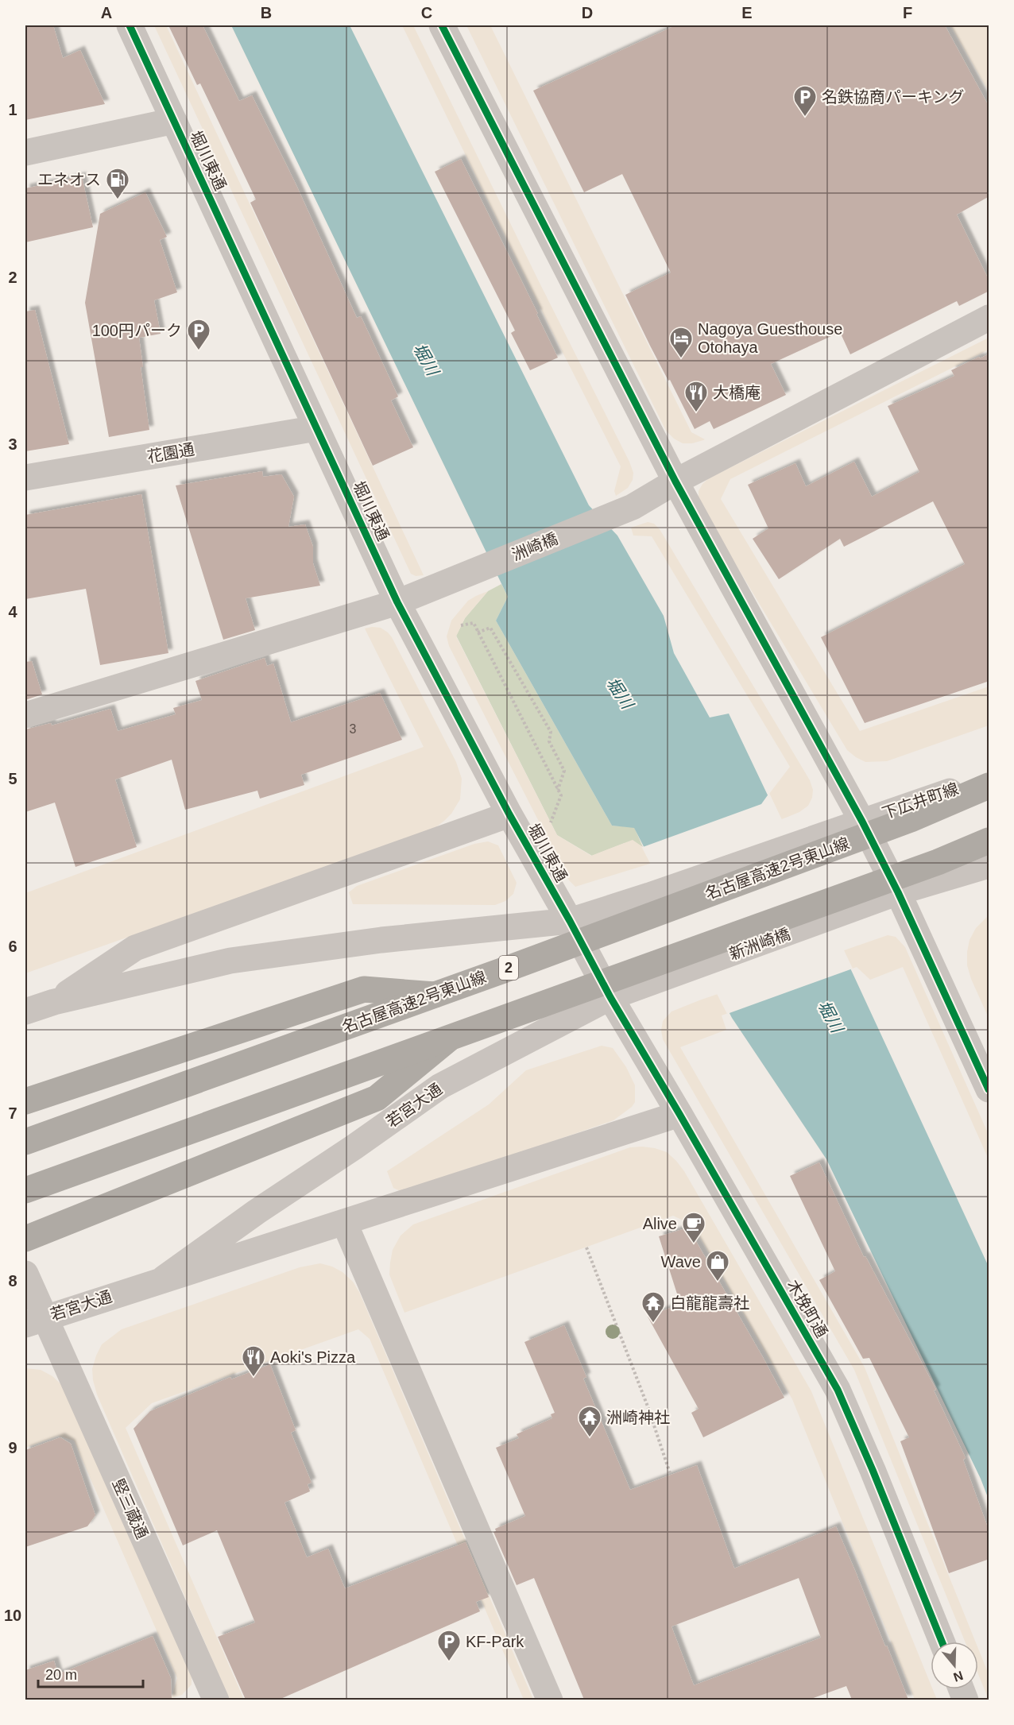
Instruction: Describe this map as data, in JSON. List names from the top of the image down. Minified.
{"streets":{"highway":["名古屋高速2号東山線","2"],"street":["堀川東通","花園通","洲崎橋","下広井町線","新洲崎橋","若宮大通","木挽町通","竪三蔵通"]},"crossings":[["堀川東通","花園通"],["堀川東通","洲崎橋"],["堀川東通","下広井町線"],["堀川東通","若宮大通"],["堀川東通","木挽町通"],["新洲崎橋","若宮大通"],["若宮大通","木挽町通"],["若宮大通","竪三蔵通"]],"water":["堀川"],"places":{"parking":["名鉄協商パーキング","100円パーク","KF-Park"],"fuel station":["エネオス"],"hotel":["Nagoya Guesthouse Otohaya"],"restaurant":["大橋庵","Aoki's Pizza"],"cafe":["Alive"],"shop":["Wave"],"temple":["白龍龍壽社","洲崎神社"]},"house_numbers":["3"],"scale_bar":"20 m","north":"bottom","grid":{"columns":["A","B","C","D","E","F"],"rows":["1","2","3","4","5","6","7","8","9","10"]}}
